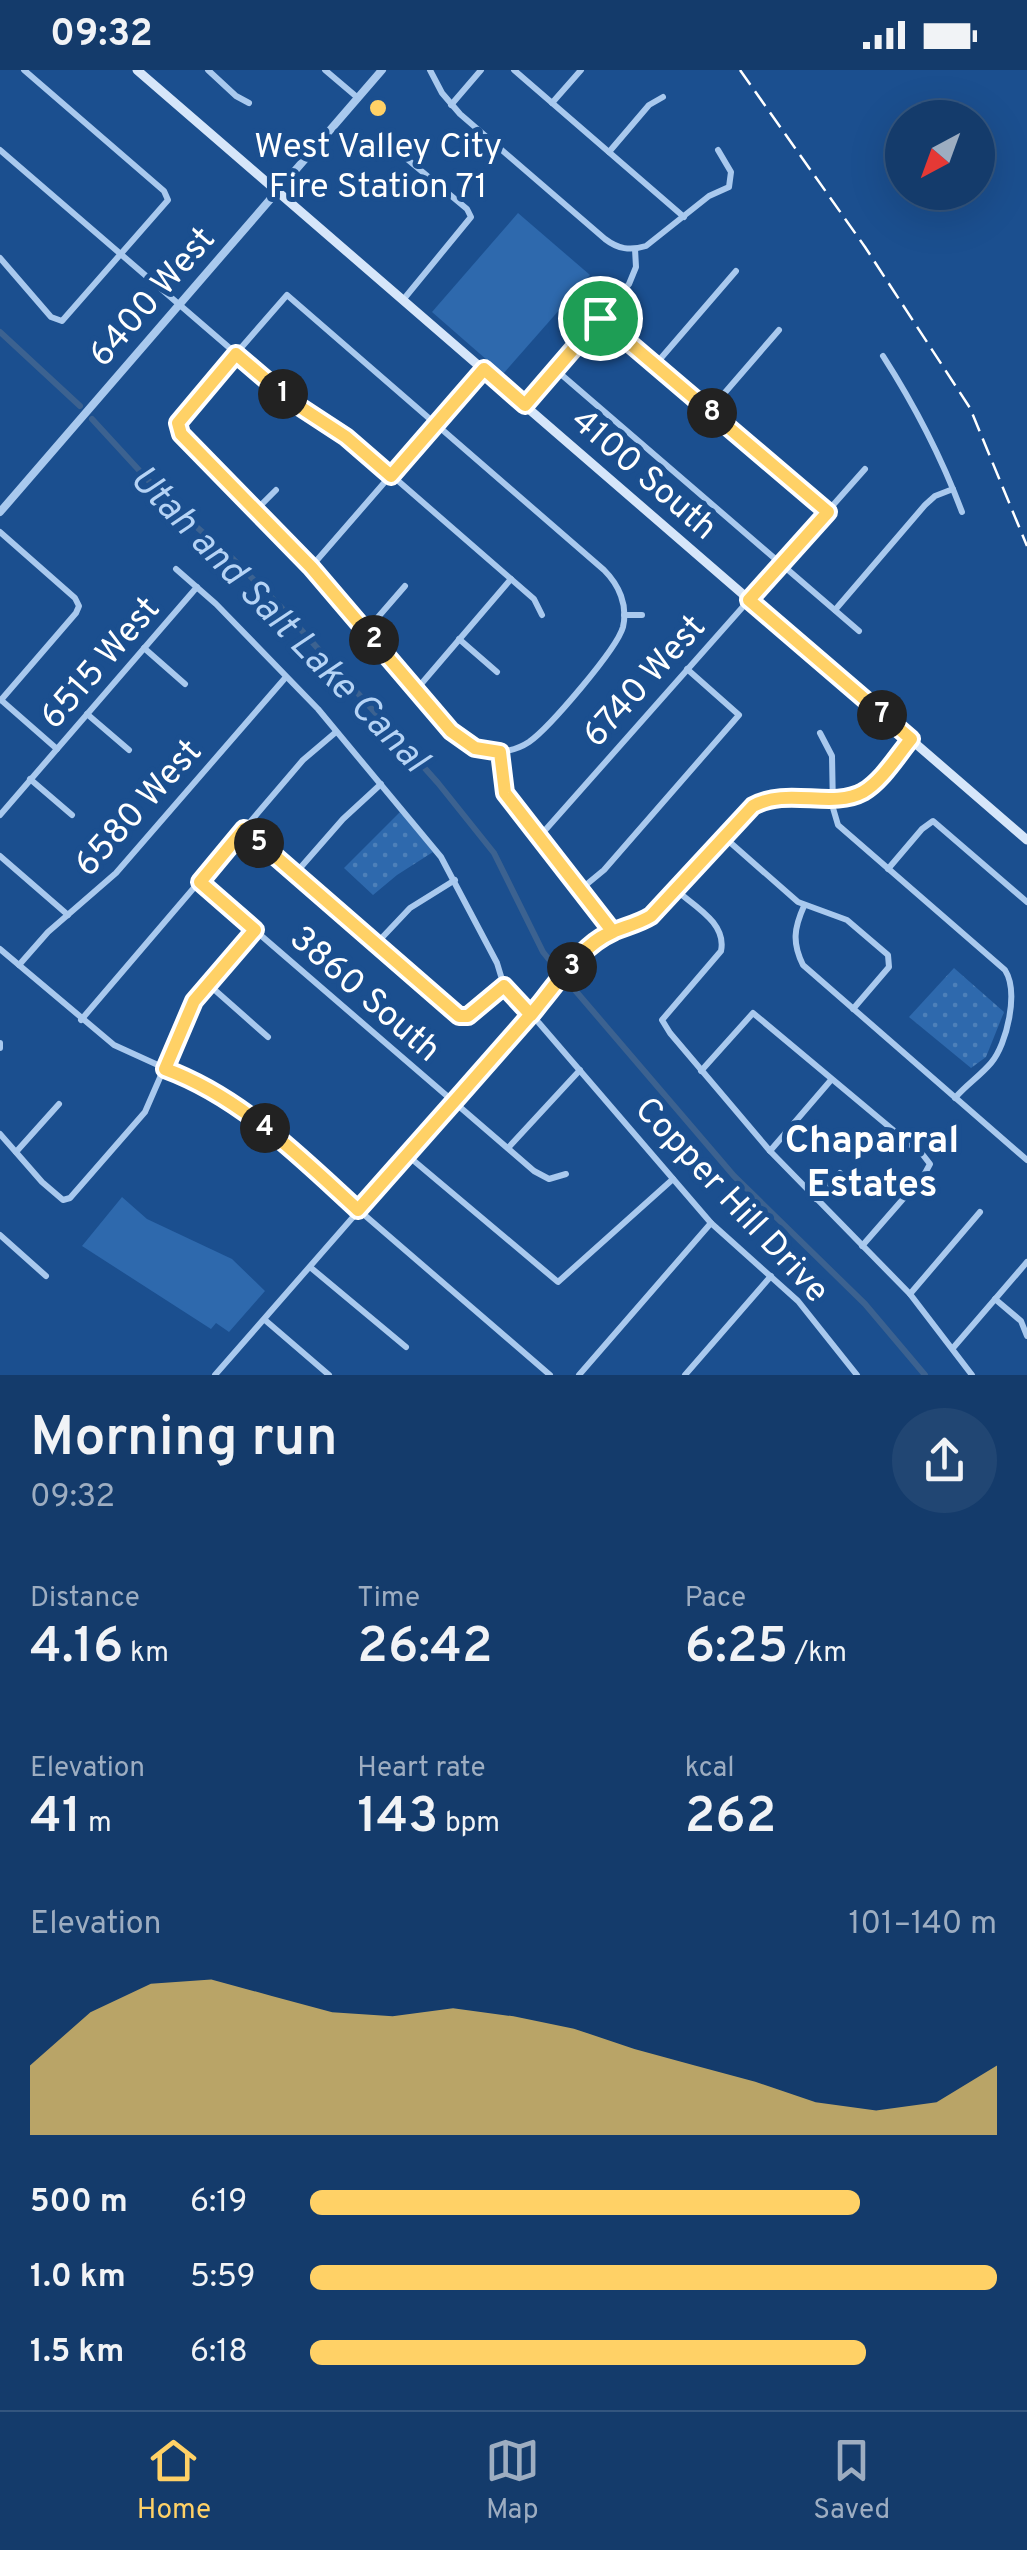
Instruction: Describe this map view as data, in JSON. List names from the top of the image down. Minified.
{"streets":{"main road":["4100 South"],"street":["6400 West","6515 West","6740 West","6580 West","3860 South","Copper Hill Drive"]},"crossings":[["6400 West","4100 South"],["4100 South","6740 West"]],"districts":["Chaparral Estates"],"water":["Utah and Salt Lake Canal"],"places":["West Valley City Fire Station 71"],"north":"bottom left","page":{"status":"09:32","pins":["1","8","2","7","5","3","4"],"heading":["Morning run","09:32"],"stats":[["Distance","4.16 km"],["Time","26:42"],["Pace","6:25 /km"],["Elevation","41 m"],["Heart rate","143 bpm"],["kcal","262"]],"chart":["Elevation","101–140 m"],"list":[{"name":"500 m","note":"6:19"},{"name":"1.0 km","note":"5:59"},{"name":"1.5 km","note":"6:18"}],"tabs":["Home","Map","Saved"]}}
